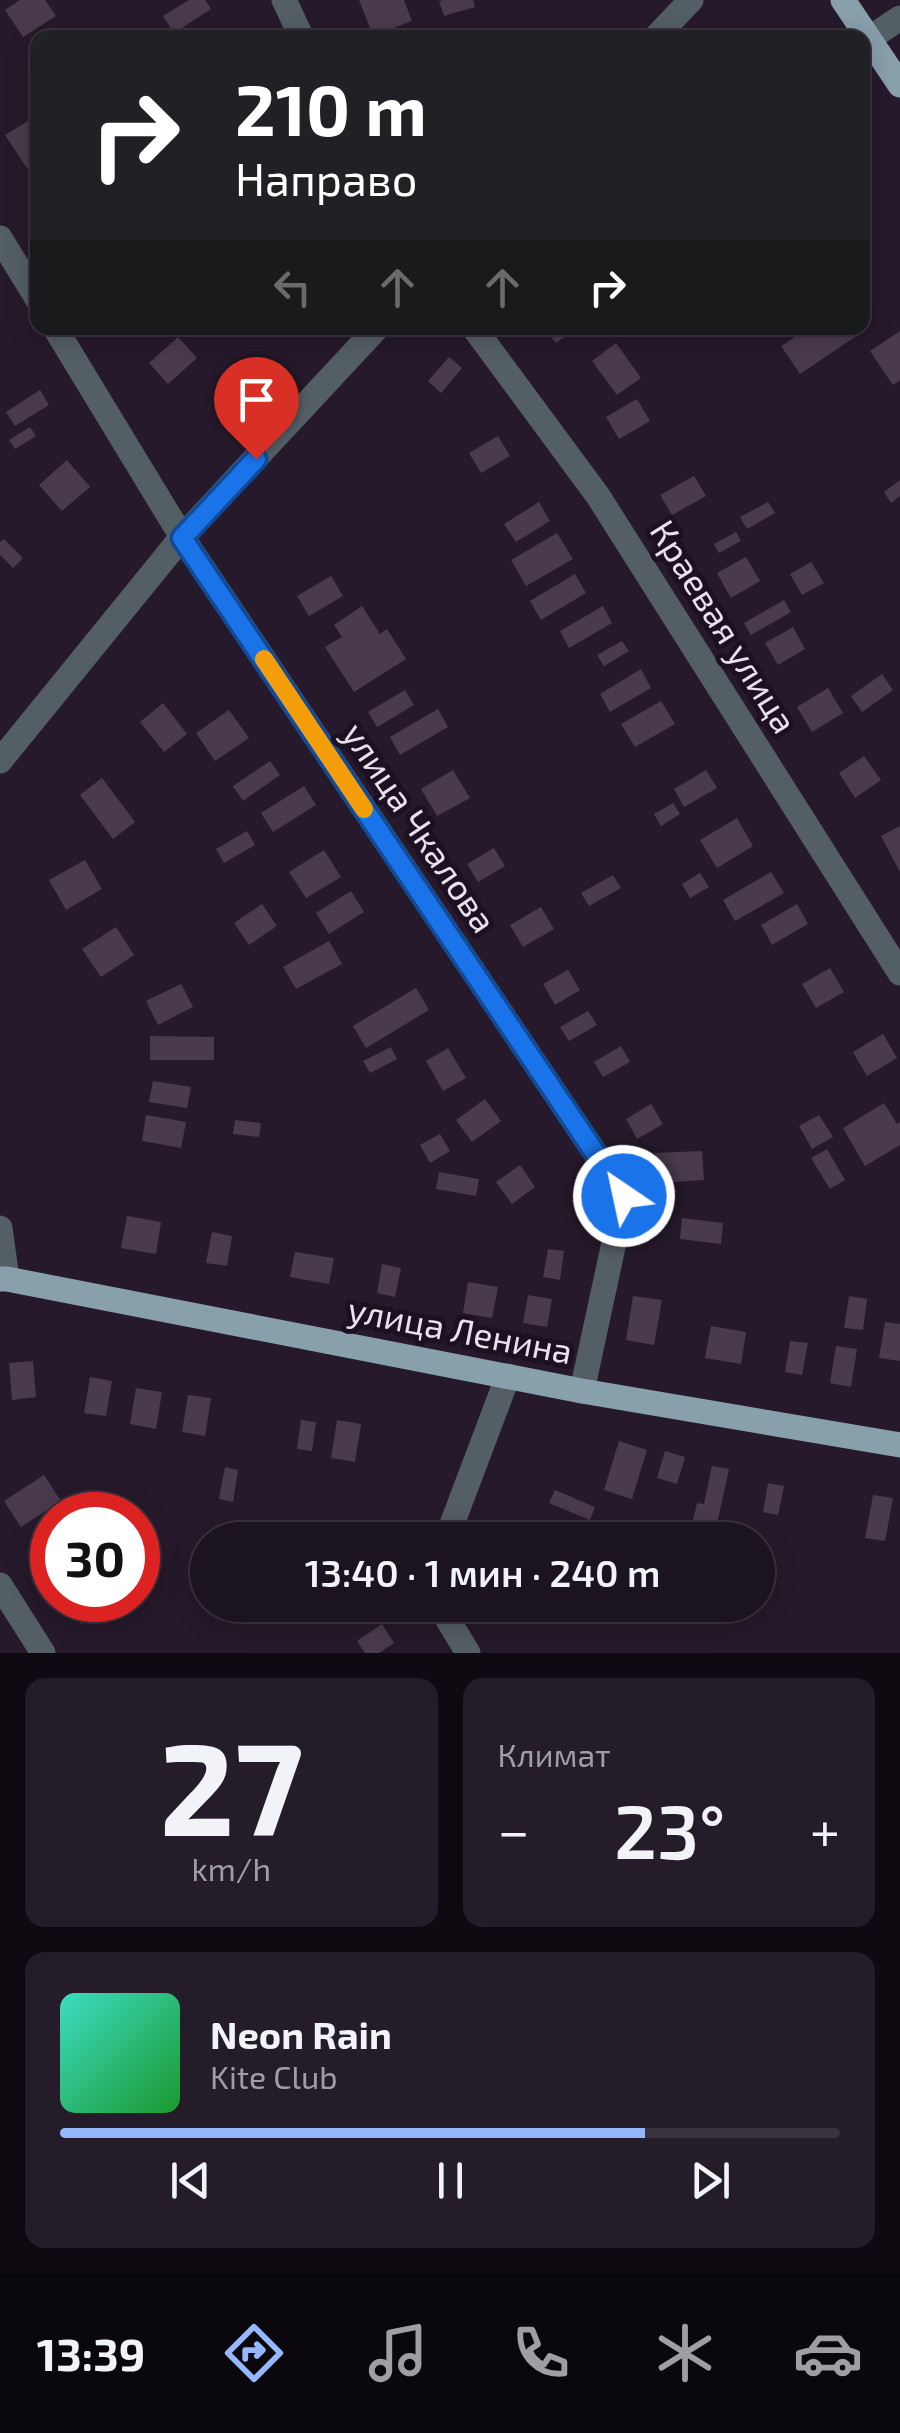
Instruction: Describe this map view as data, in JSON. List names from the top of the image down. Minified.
{"streets":{"main road":["улица Ленина"],"street":["Краевая улица","улица Чкалова"]},"crossings":[["улица Чкалова","улица Ленина"]],"page":{"turn":["210 m","Направо"],"limit":"30","trip":"13:40 · 1 мин · 240 m","tile":[["27","km/h"],"Климат"],"heat":["−","23°","+"],"song":["Neon Rain","Kite Club"],"tabs":"13:39"}}
